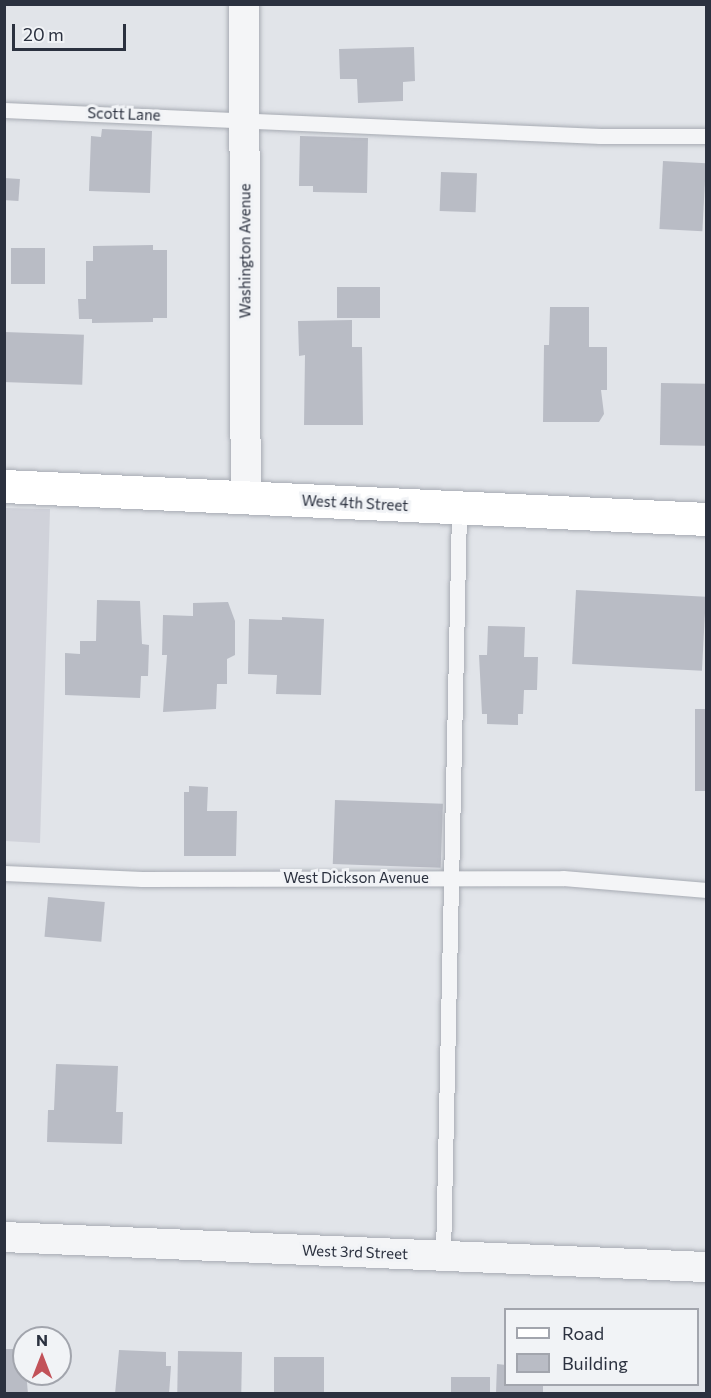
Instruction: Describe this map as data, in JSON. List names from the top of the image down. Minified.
{"streets":{"main road":["West 4th Street"],"street":["Washington Avenue","West 3rd Street"],"lane":["Scott Lane","West Dickson Avenue"]},"crossings":[["Scott Lane","Washington Avenue"],["Washington Avenue","West 4th Street"]],"legend":["Road","Building"],"scale_bar":"20 m","north":"top"}
